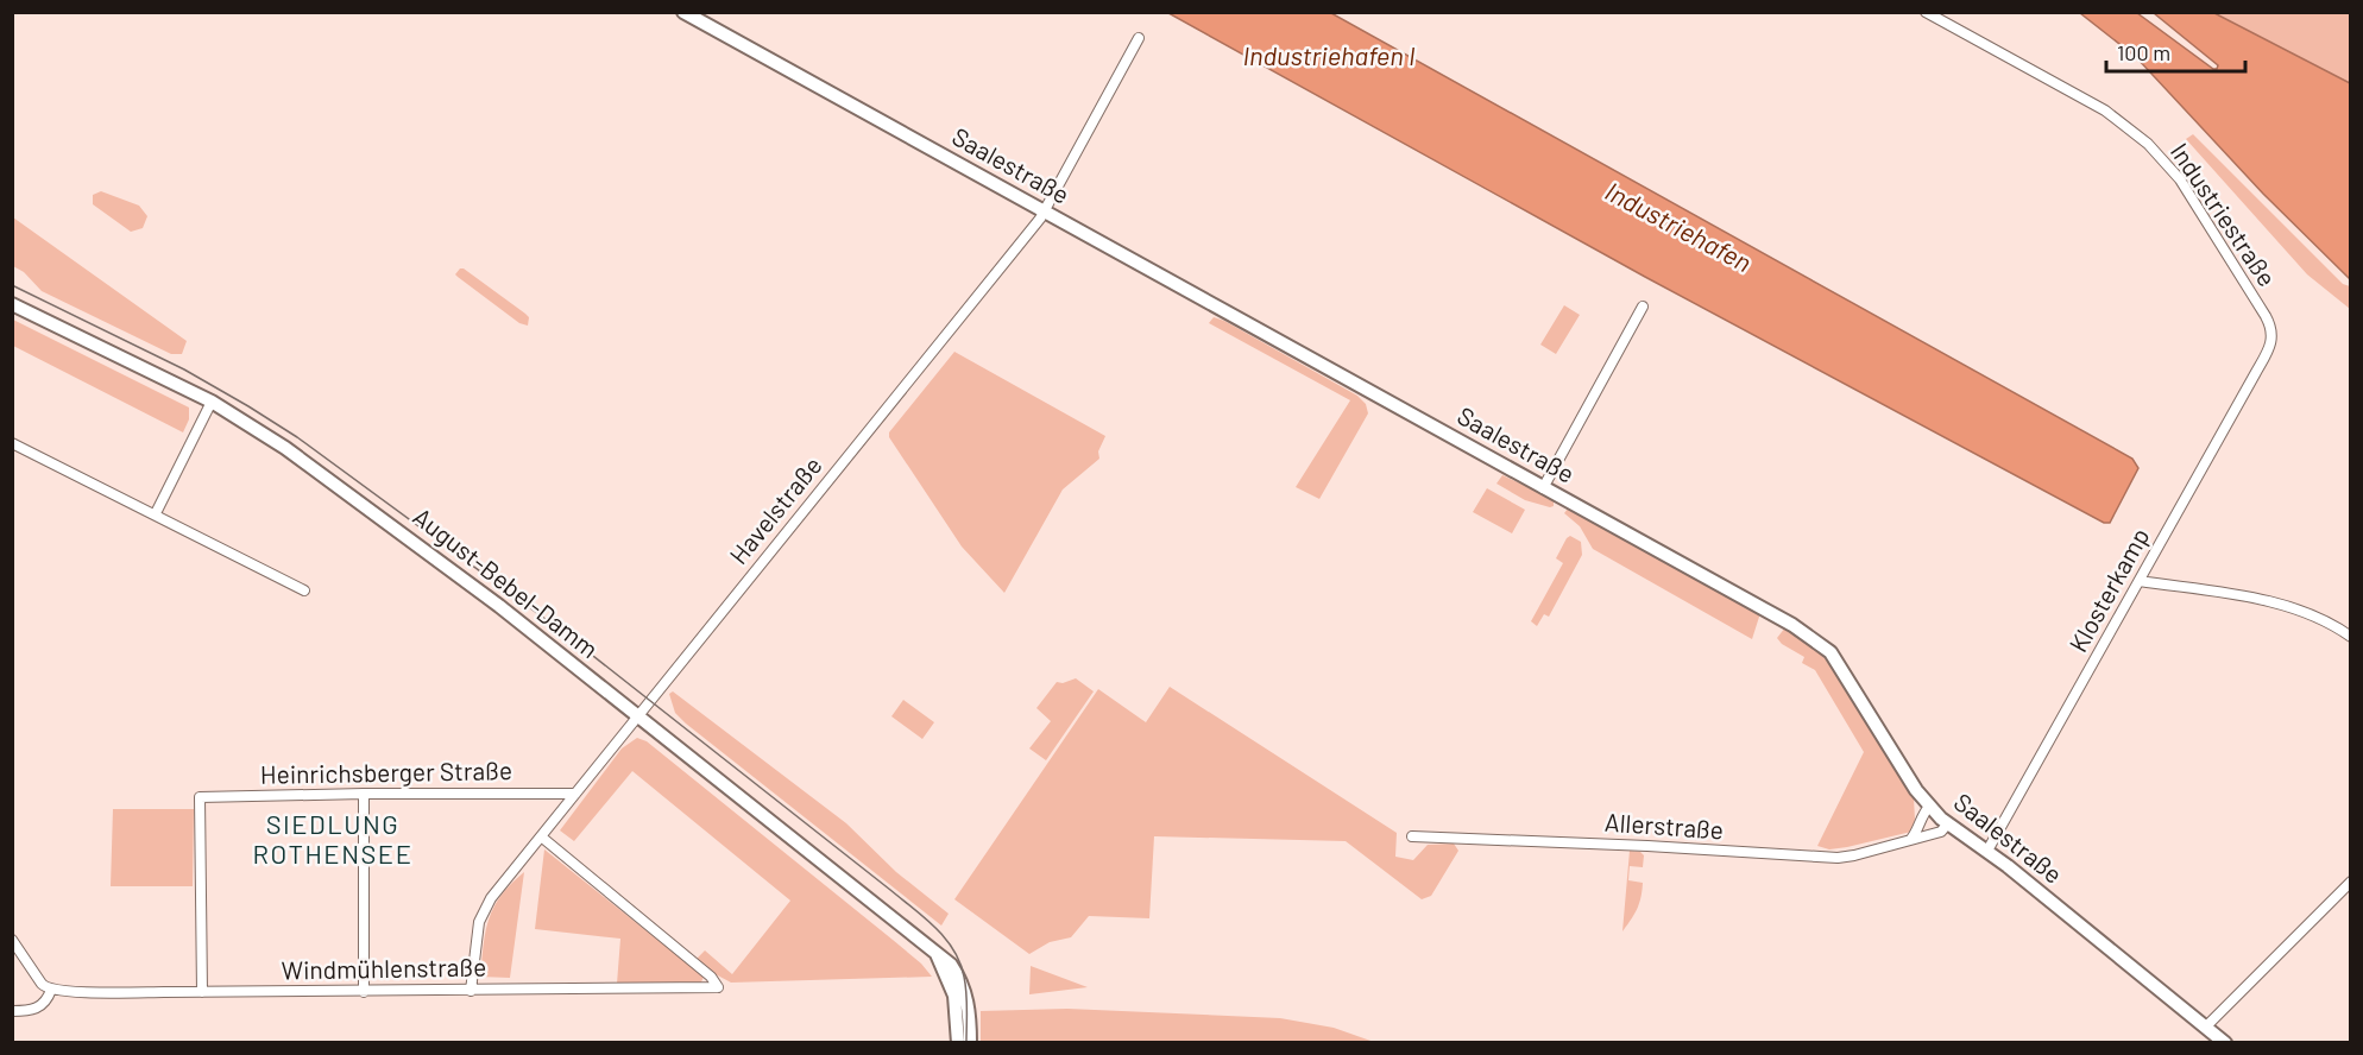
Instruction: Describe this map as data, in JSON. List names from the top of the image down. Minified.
{"streets":{"main road":["Saalestraße","August-Bebel-Damm"],"street":["Industriestraße","Havelstraße","Klosterkamp","Heinrichsberger Straße","Allerstraße","Windmühlenstraße"]},"crossings":[["Saalestraße","Havelstraße"],["Saalestraße","Klosterkamp"],["Saalestraße","Allerstraße"],["Industriestraße","Klosterkamp"],["Havelstraße","August-Bebel-Damm"],["Havelstraße","Heinrichsberger Straße"],["Havelstraße","Windmühlenstraße"],["Heinrichsberger Straße","Windmühlenstraße"]],"districts":["SIEDLUNG ROTHENSEE"],"water":["Industriehafen I","Industriehafen"],"scale_bar":"100 m"}
